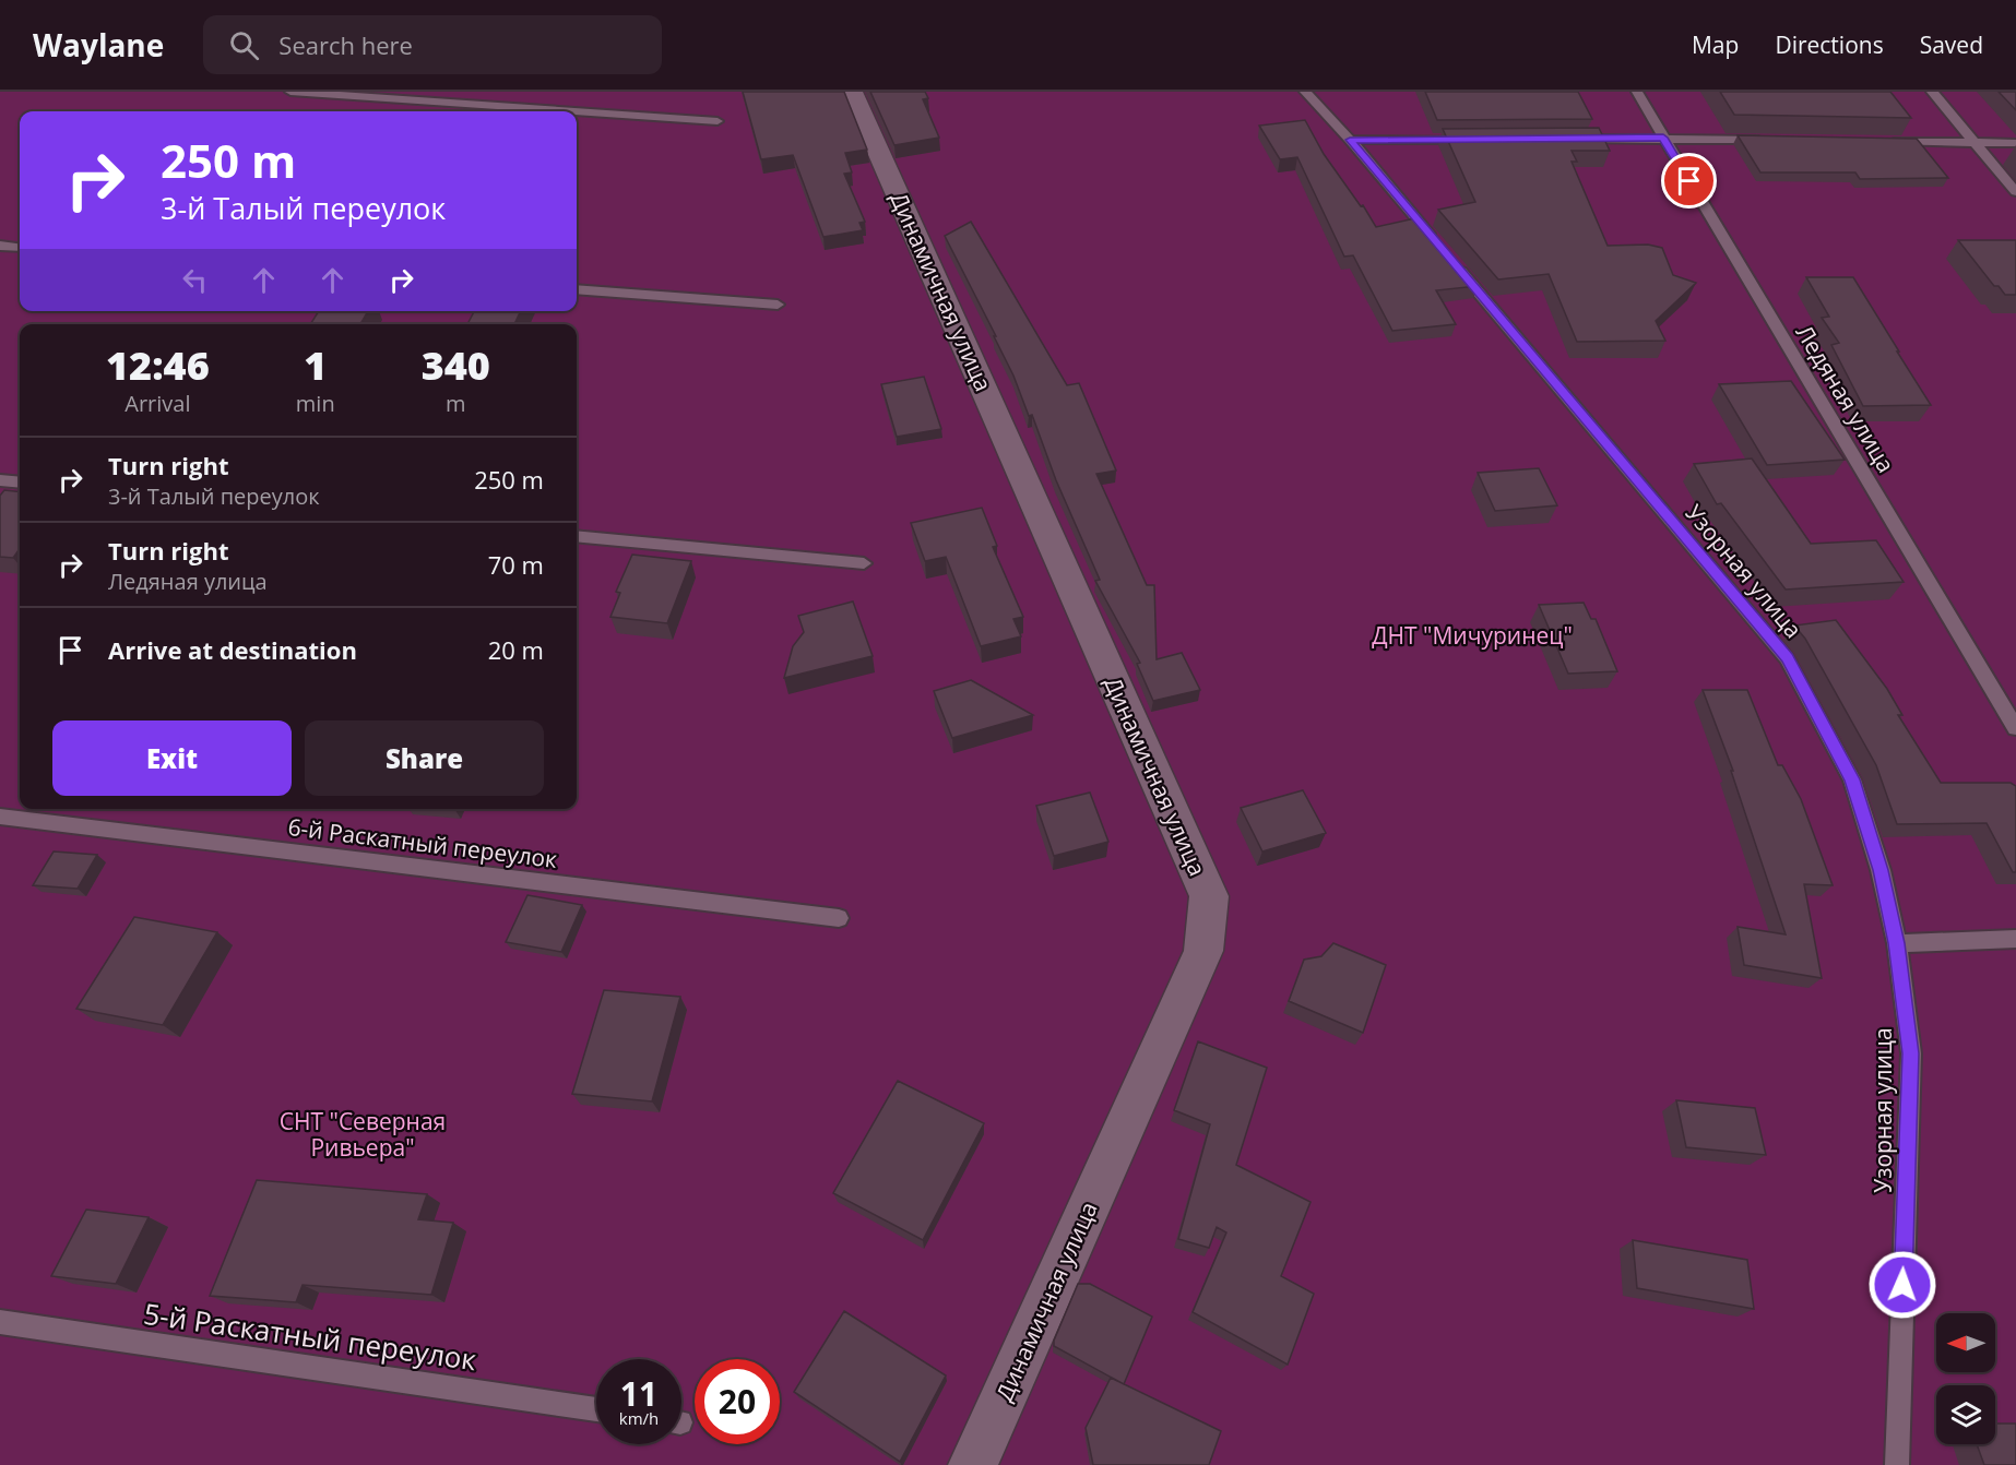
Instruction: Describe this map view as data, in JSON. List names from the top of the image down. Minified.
{"streets":{"street":["Динамичная улица"],"lane":["Ледяная улица","Узорная улица","6-й Раскатный переулок","5-й Раскатный переулок"]},"parks":["ДНТ \"Мичуринец\"","СНТ \"Северная Ривьера\""],"north":"left","page":{"header":"Waylane","search":"Search here","nav":["Map","Directions","Saved"],"turn":["250 m","3-й Талый переулок"],"eta":["12:46","Arrival","1","min","340","m"],"list":[{"name":"Turn right","note":"3-й Талый переулок","value":"250 m"},{"name":"Turn right","note":"Ледяная улица","value":"70 m"},{"name":"Arrive at destination","value":"20 m"}],"buttons":["Exit","Share"],"speed":"11 km/h","limit":"20"}}
